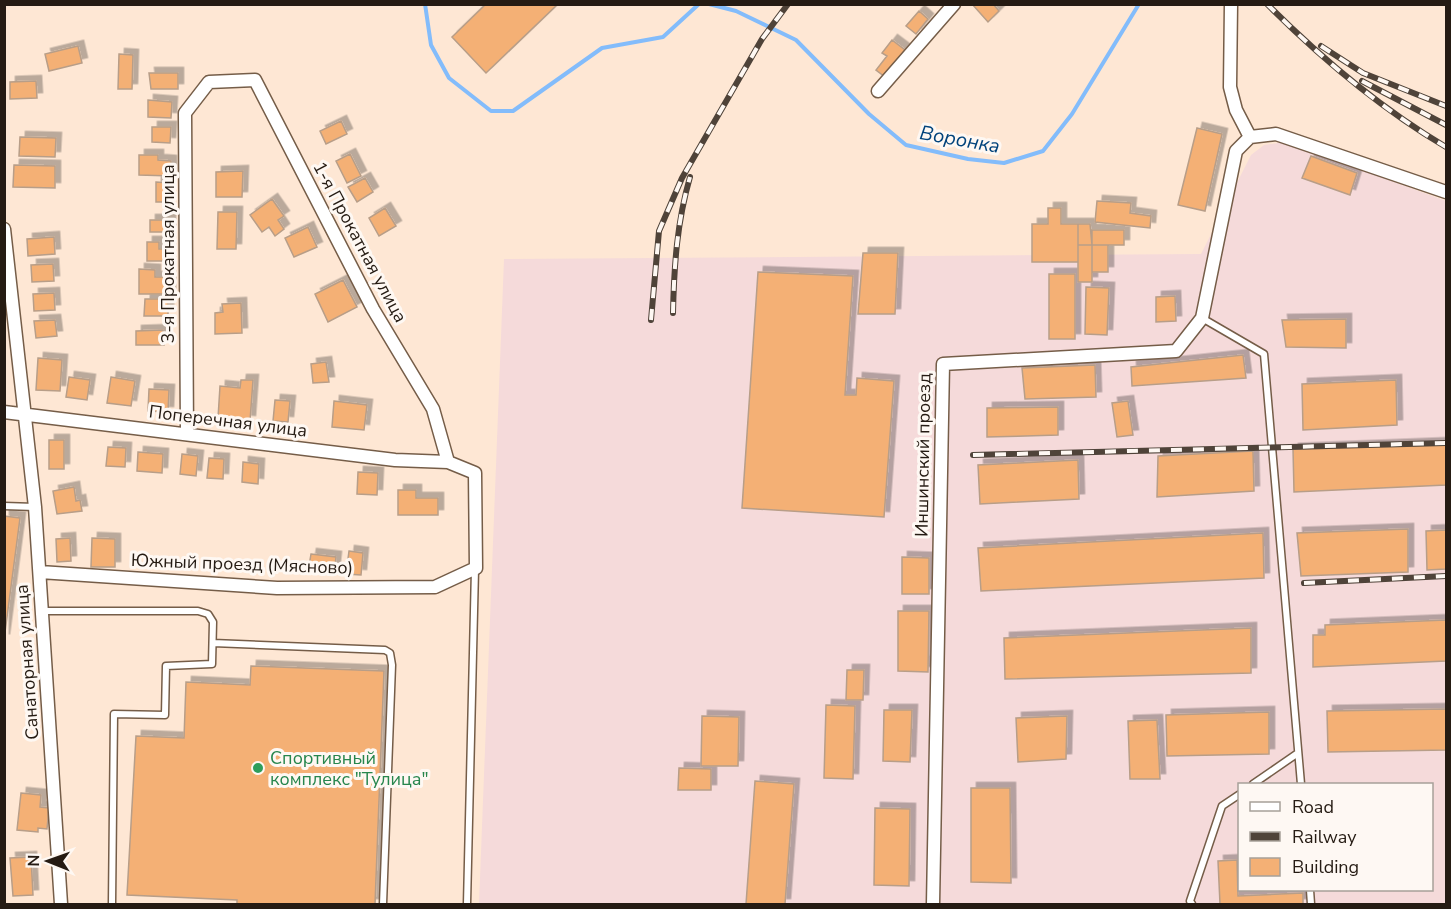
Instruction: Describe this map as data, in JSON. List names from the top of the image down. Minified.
{"streets":{"street":["1-я Прокатная улица","3-я Прокатная улица","Поперечная улица","Иншинский проезд","Южный проезд (Мясново)","Санаторная улица"]},"crossings":[["1-я Прокатная улица","3-я Прокатная улица"],["1-я Прокатная улица","Поперечная улица"],["3-я Прокатная улица","Поперечная улица"],["Поперечная улица","Южный проезд (Мясново)"],["Поперечная улица","Санаторная улица"],["Южный проезд (Мясново)","Санаторная улица"]],"water":["Воронка"],"places":["Спортивный комплекс \"Тулица\""],"legend":["Road","Railway","Building"],"north":"left"}
